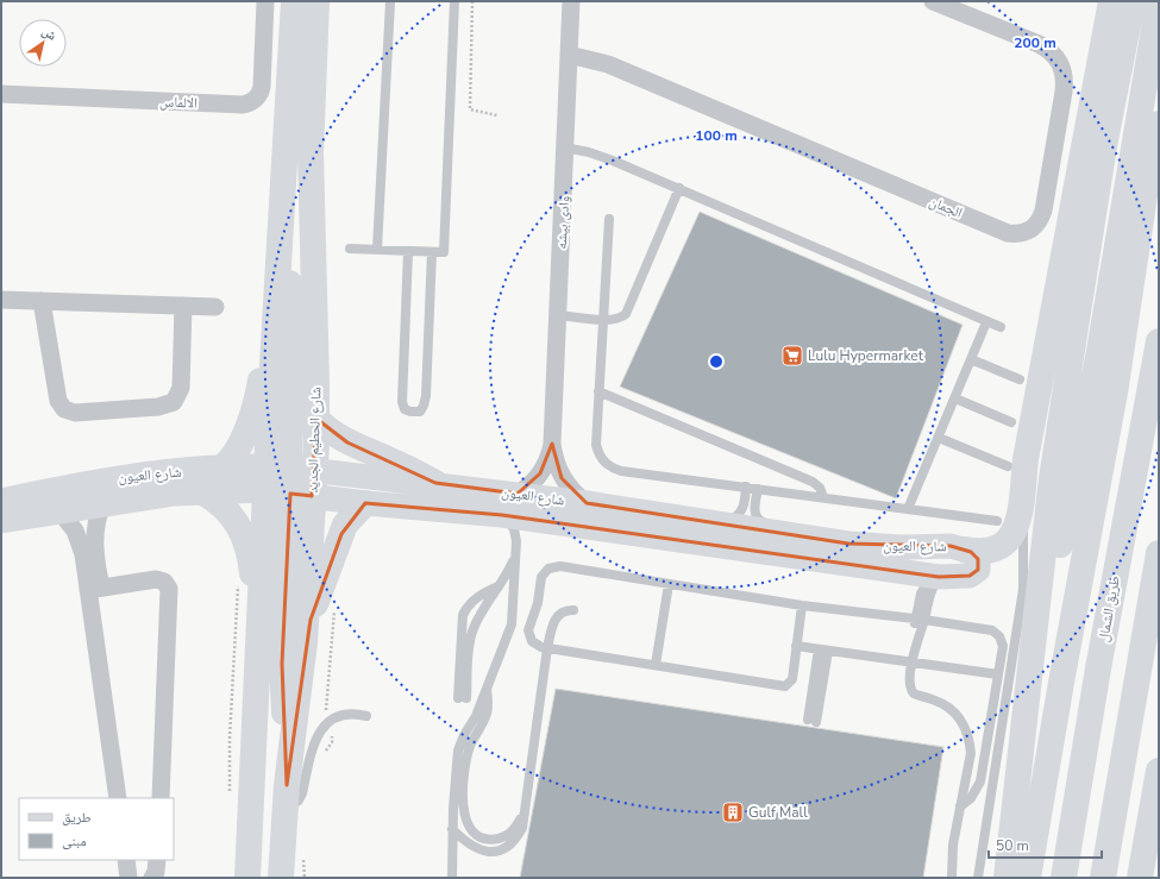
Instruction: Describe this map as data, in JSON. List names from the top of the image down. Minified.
{"streets":{"main road":["شارع الحطيم الجديد","شارع العيون","طريق الشمال"],"street":["الالماس","الجمان","وادى بيشه"]},"crossings":[["الجمان","وادى بيشه"],["وادى بيشه","شارع العيون"],["شارع الحطيم الجديد","شارع العيون"]],"places":{"supermarket":["Lulu Hypermarket"],"building":["Gulf Mall"]},"legend":["طريق","مبنى"],"scale_bar":"50 m","north":"top right","rings":["200 m","100 m"]}
